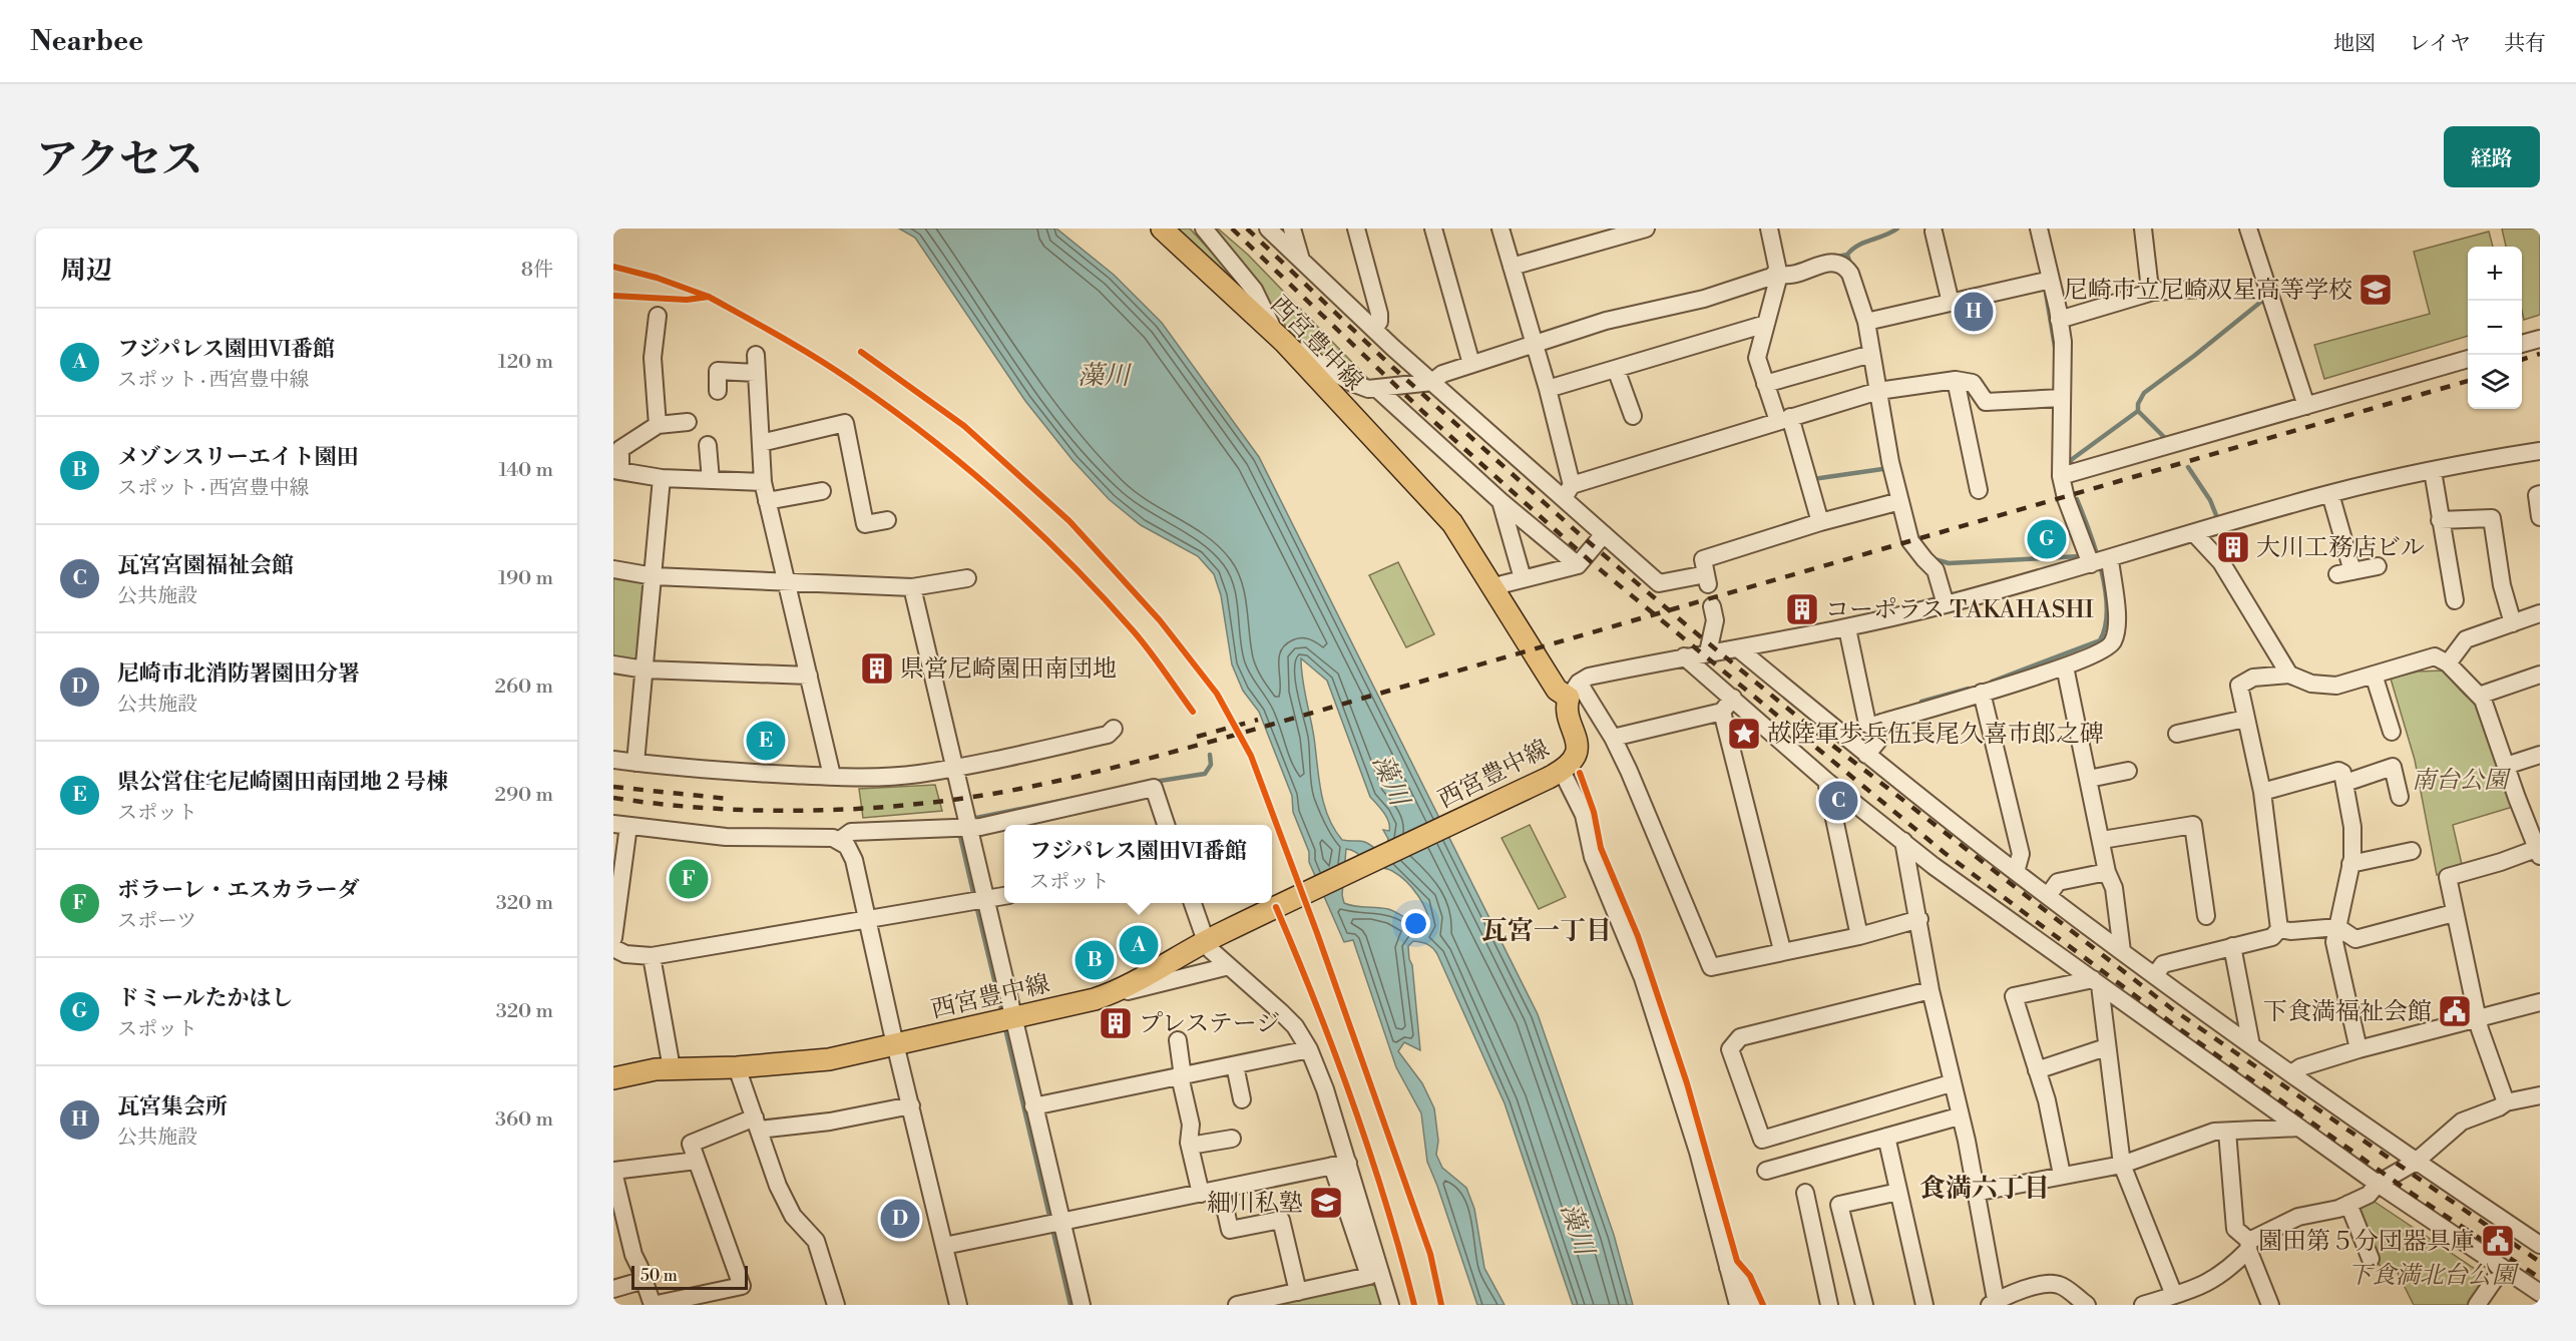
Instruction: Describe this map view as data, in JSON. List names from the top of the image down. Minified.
{"streets":{"main road":["西宮豊中線"]},"districts":["瓦宮一丁目","食満六丁目"],"water":["藻川"],"parks":["南台公園","下食満北台公園"],"places":{"school or university":["尼崎市立尼崎双星高等学校","細川私塾"],"building":["大川工務店ビル","コーポラス TAKAHASHI","県営尼崎園田南団地","プレステージ"],"place":["故陸軍歩兵伍長尾久喜市郎之碑"],"public building":["下食満福祉会館","園田第５分団器具庫"]},"scale_bar":"50 m","page":{"header":"Nearbee","nav":["地図","レイヤ","共有"],"title":"アクセス","buttons":"経路","heading":["周辺","8件"],"map_buttons":["+","−"],"pins":["H","G","E","C","F","A","B","D"],"list":[{"mark":"A","name":"フジパレス園田Ⅵ番館","note":"スポット · 西宮豊中線","value":"120 m"},{"mark":"B","name":"メゾンスリーエイト園田","note":"スポット · 西宮豊中線","value":"140 m"},{"mark":"C","name":"瓦宮宮園福祉会館","note":"公共施設","value":"190 m"},{"mark":"D","name":"尼崎市北消防署園田分署","note":"公共施設","value":"260 m"},{"mark":"E","name":"県公営住宅尼崎園田南団地２号棟","note":"スポット","value":"290 m"},{"mark":"F","name":"ボラーレ・エスカラーダ","note":"スポーツ","value":"320 m"},{"mark":"G","name":"ドミールたかはし","note":"スポット","value":"320 m"},{"mark":"H","name":"瓦宮集会所","note":"公共施設","value":"360 m"}],"popup":["フジパレス園田Ⅵ番館","スポット"],"scale":"50 m"}}
